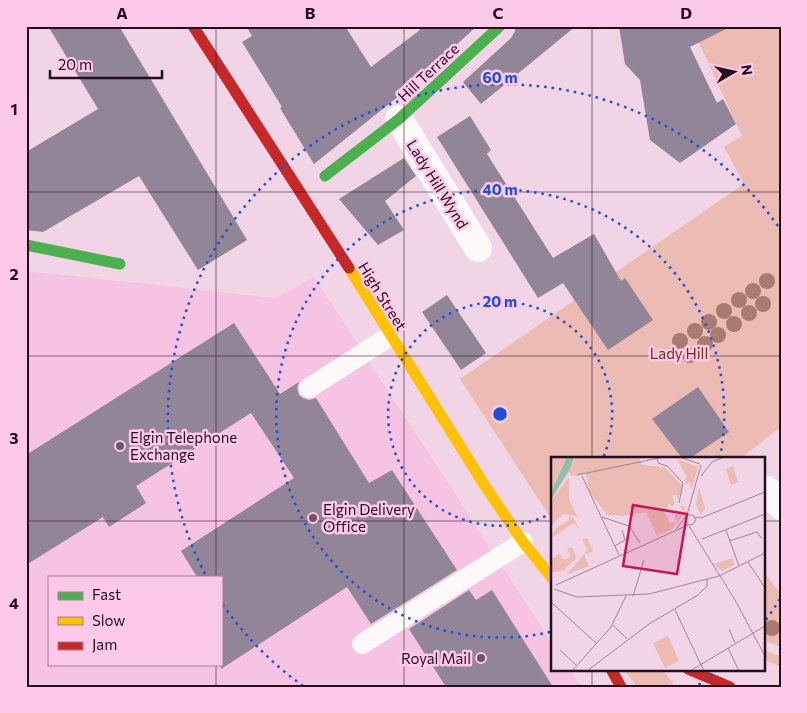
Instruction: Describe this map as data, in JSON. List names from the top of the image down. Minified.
{"streets":{"main road":["Hill Terrace","High Street"],"street":["Lady Hill Wynd"]},"crossings":[["Hill Terrace","Lady Hill Wynd"]],"parks":["Lady Hill"],"places":["Elgin Telephone Exchange","Elgin Delivery Office","Royal Mail"],"legend":["Fast","Slow","Jam"],"scale_bar":"20 m","north":"right","grid":{"columns":["A","B","C","D"],"rows":["1","2","3","4"]},"rings":["60 m","40 m","20 m"]}
